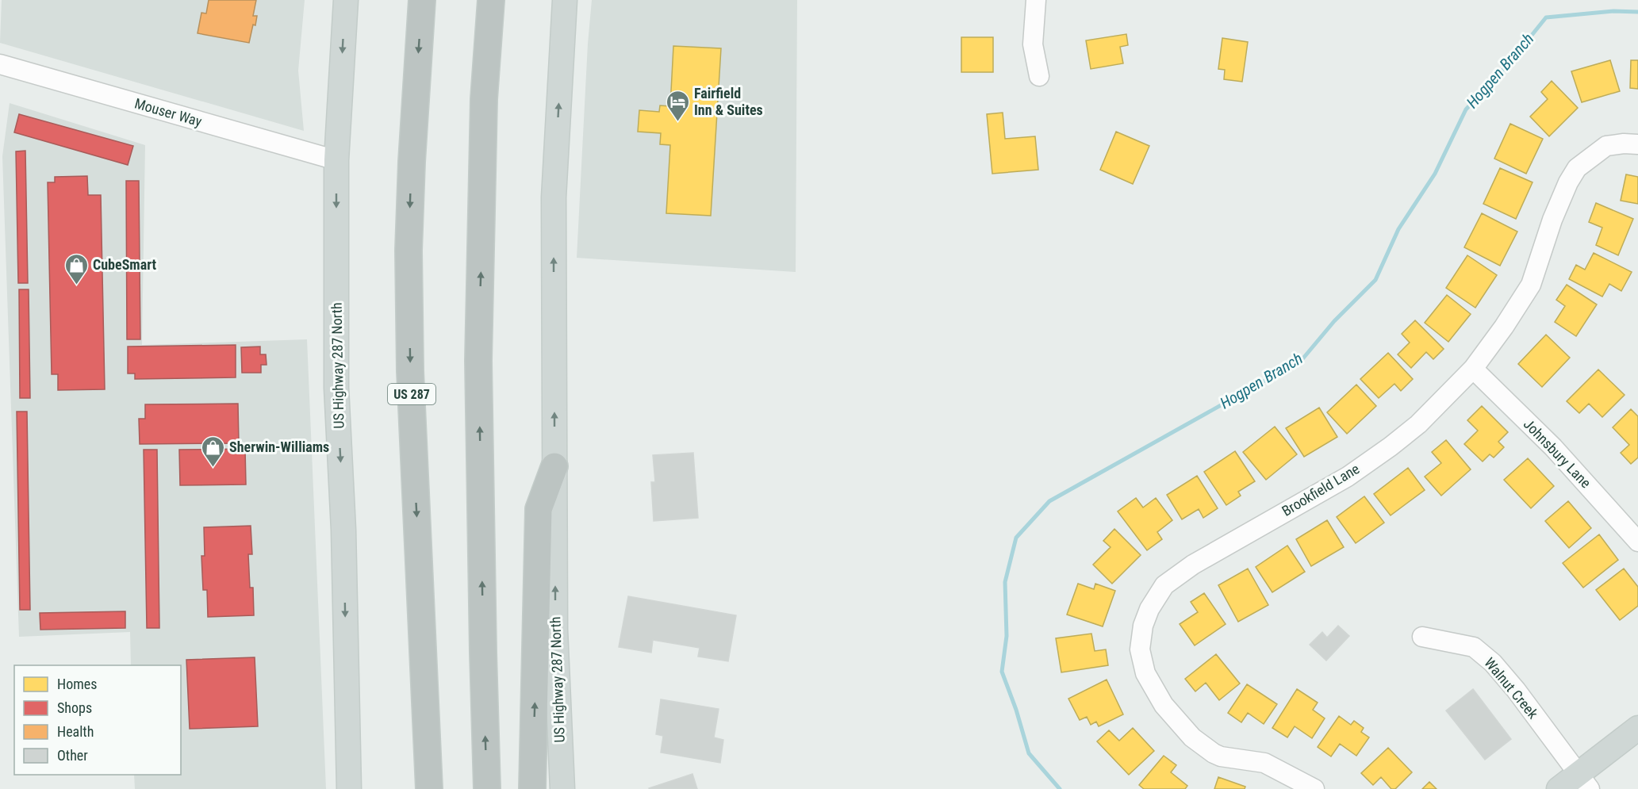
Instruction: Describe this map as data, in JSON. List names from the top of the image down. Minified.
{"streets":{"highway":["US 287"],"main road":["US Highway 287 North"],"street":["Mouser Way","Johnsbury Lane","Brookfield Lane","Walnut Creek"]},"crossings":[["Mouser Way","US Highway 287 North"],["Johnsbury Lane","Brookfield Lane"]],"water":["Hogpen Branch"],"places":{"hotel":["Fairfield Inn & Suites"],"shop":["CubeSmart","Sherwin-Williams"]},"legend":["Homes","Shops","Health","Other"]}
